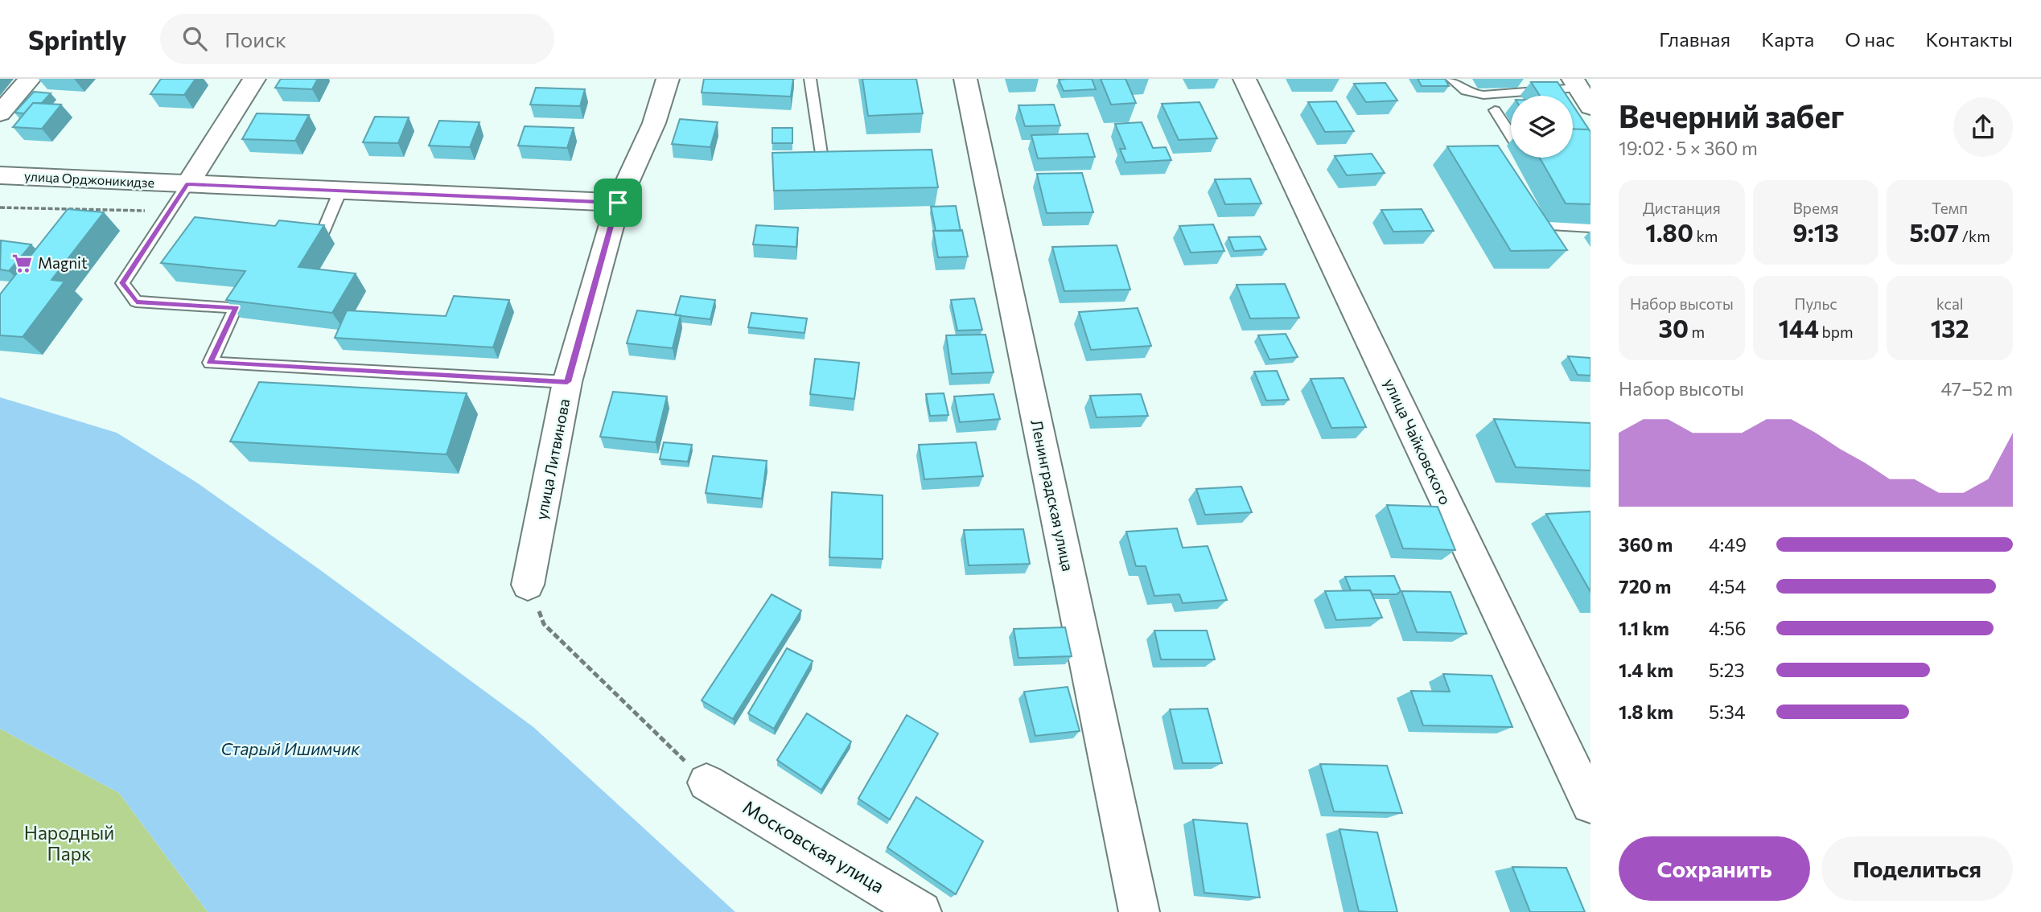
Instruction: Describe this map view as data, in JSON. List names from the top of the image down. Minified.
{"streets":{"street":["улица Орджоникидзе","улица Чайковского","улица Литвинова","Ленинградская улица","Московская улица"]},"crossings":[["улица Орджоникидзе","улица Литвинова"]],"water":["Старый Ишимчик"],"parks":["Народный Парк"],"places":{"supermarket":["Magnit"]},"page":{"header":"Sprintly","search":"Поиск","nav":["Главная","Карта","О нас","Контакты"],"heading":["Вечерний забег","19:02 · 5 × 360 m"],"stats":[["Дистанция","1.80 km"],["Время","9:13"],["Темп","5:07 /km"],["Набор высоты","30 m"],["Пульс","144 bpm"],["kcal","132"]],"chart":["Набор высоты","47–52 m"],"list":[{"name":"360 m","note":"4:49"},{"name":"720 m","note":"4:54"},{"name":"1.1 km","note":"4:56"},{"name":"1.4 km","note":"5:23"},{"name":"1.8 km","note":"5:34"}],"buttons":["Сохранить","Поделиться"]}}
